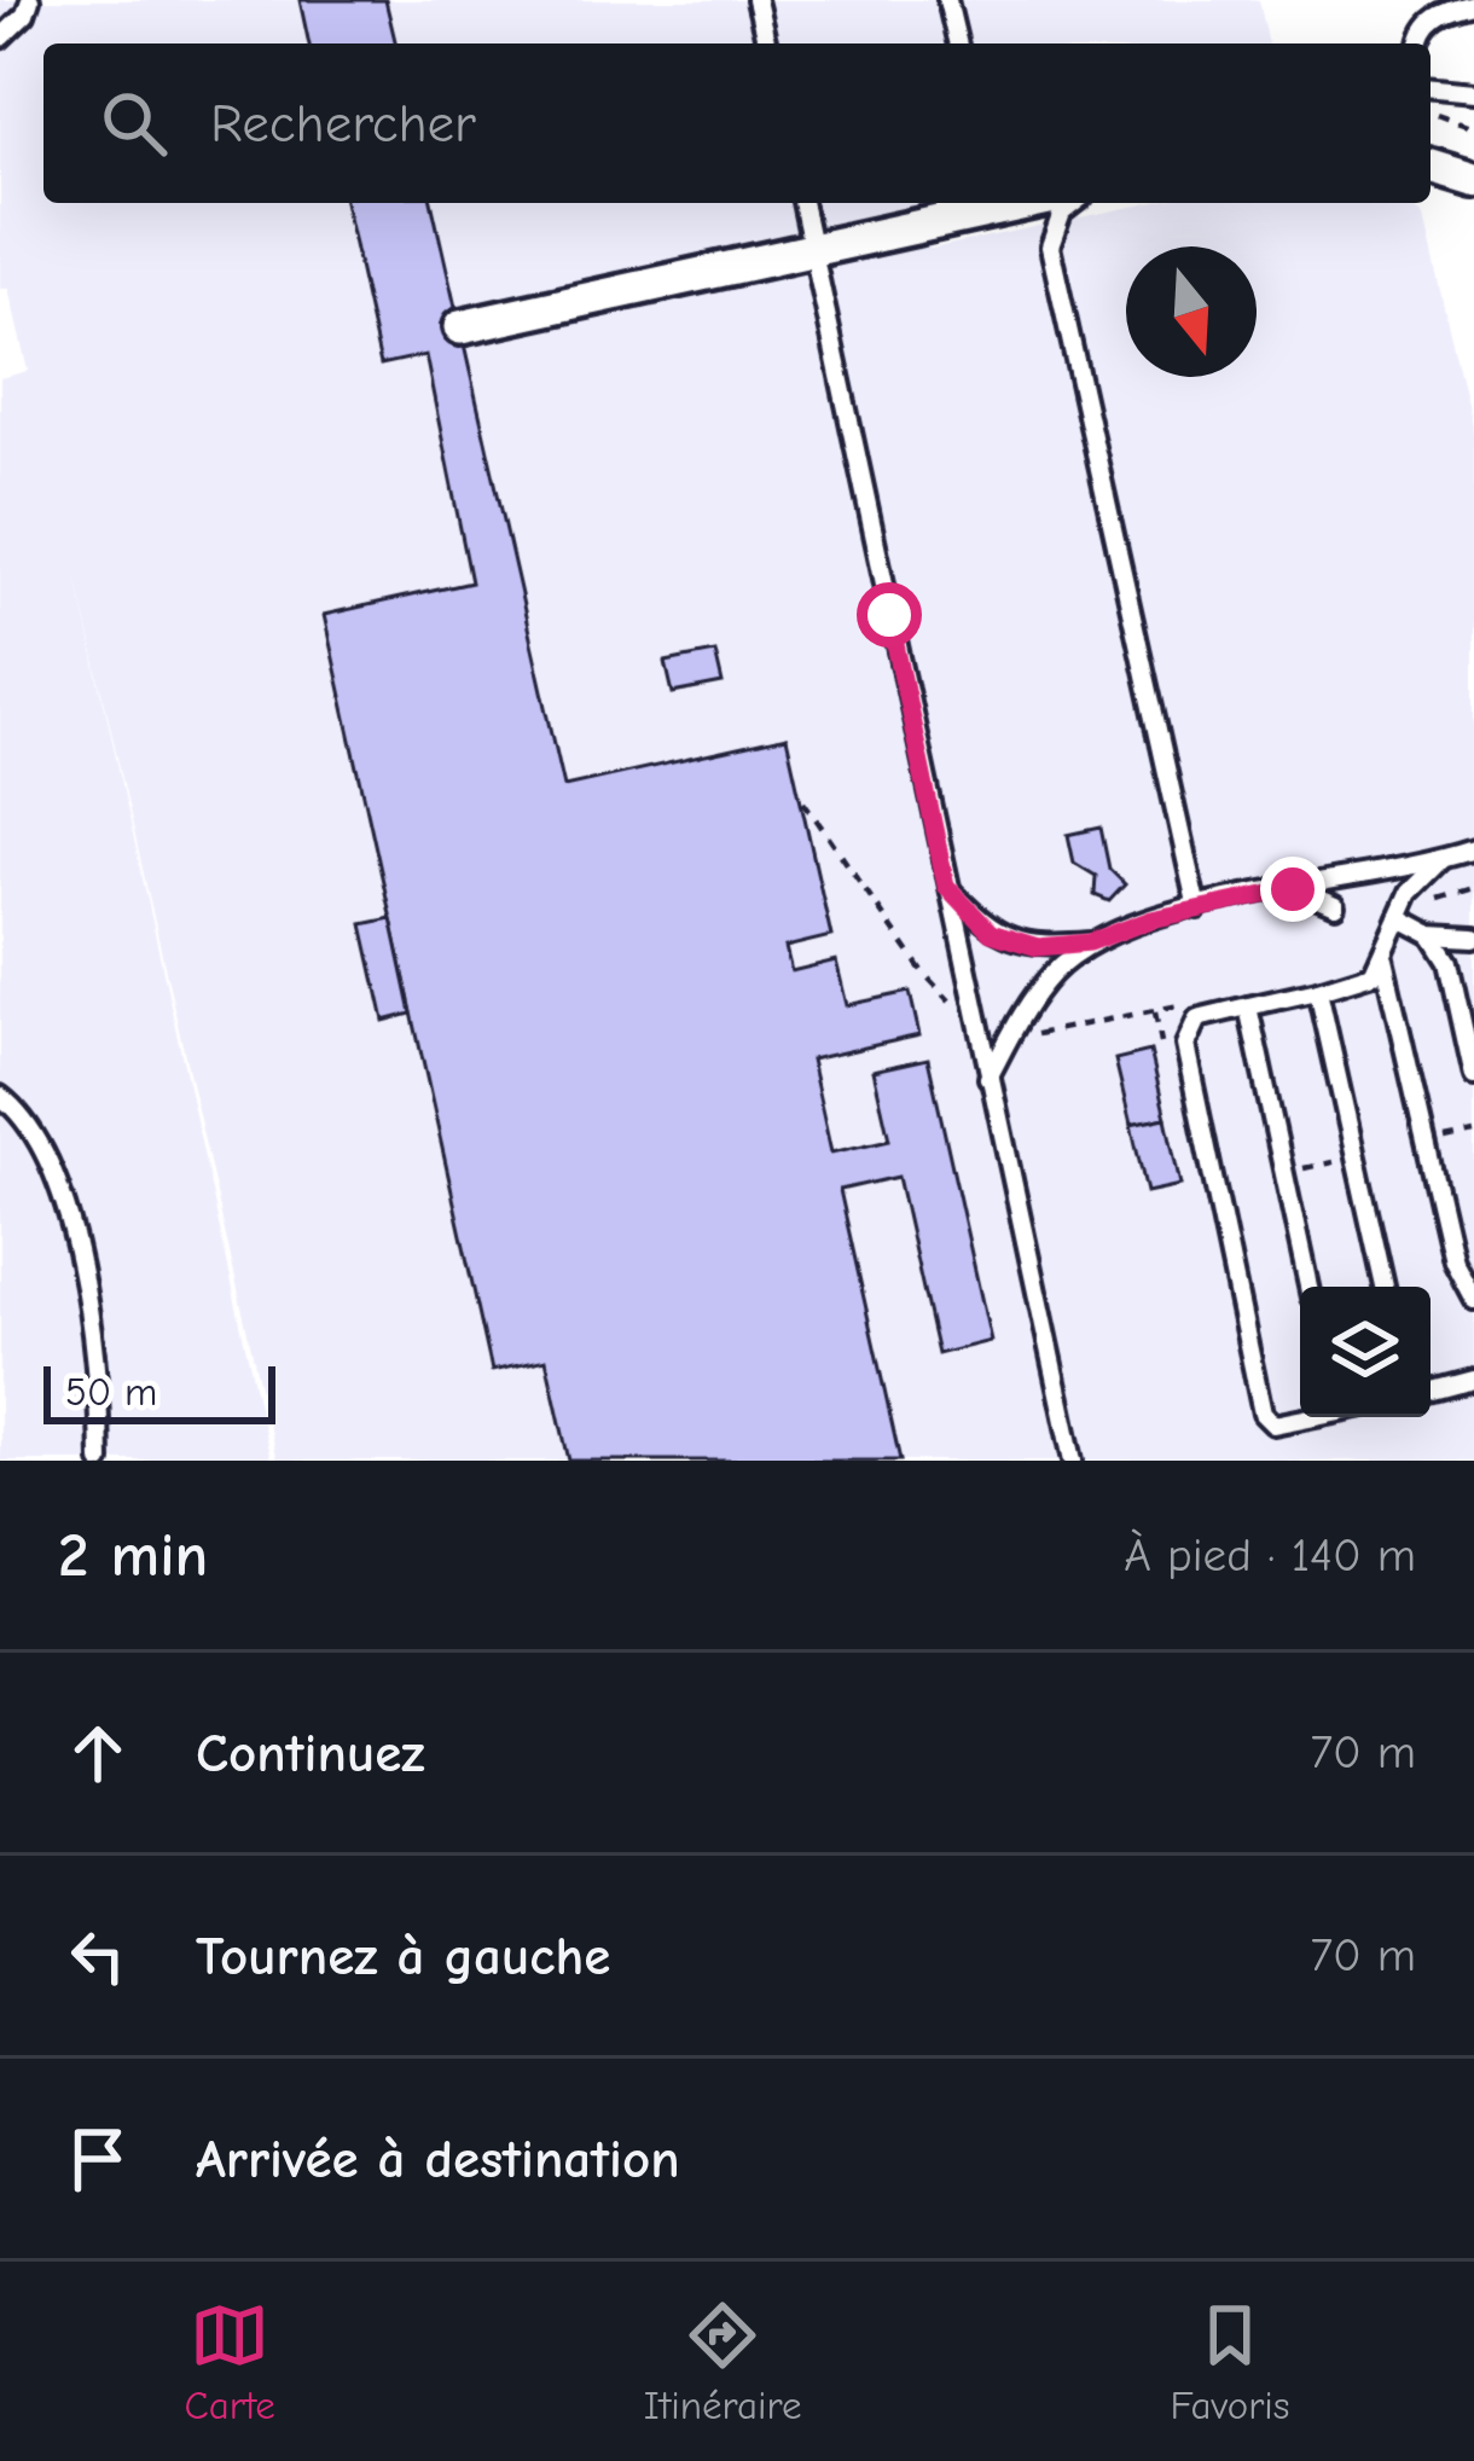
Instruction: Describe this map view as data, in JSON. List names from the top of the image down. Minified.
{"scale_bar":"50 m","north":"bottom","page":{"search":"Rechercher","scale":"50 m","heading":["2 min","À pied · 140 m"],"list":[["Continuez","70 m"],["Tournez à gauche","70 m"],"Arrivée à destination"],"nav":["Carte","Itinéraire","Favoris"]}}
